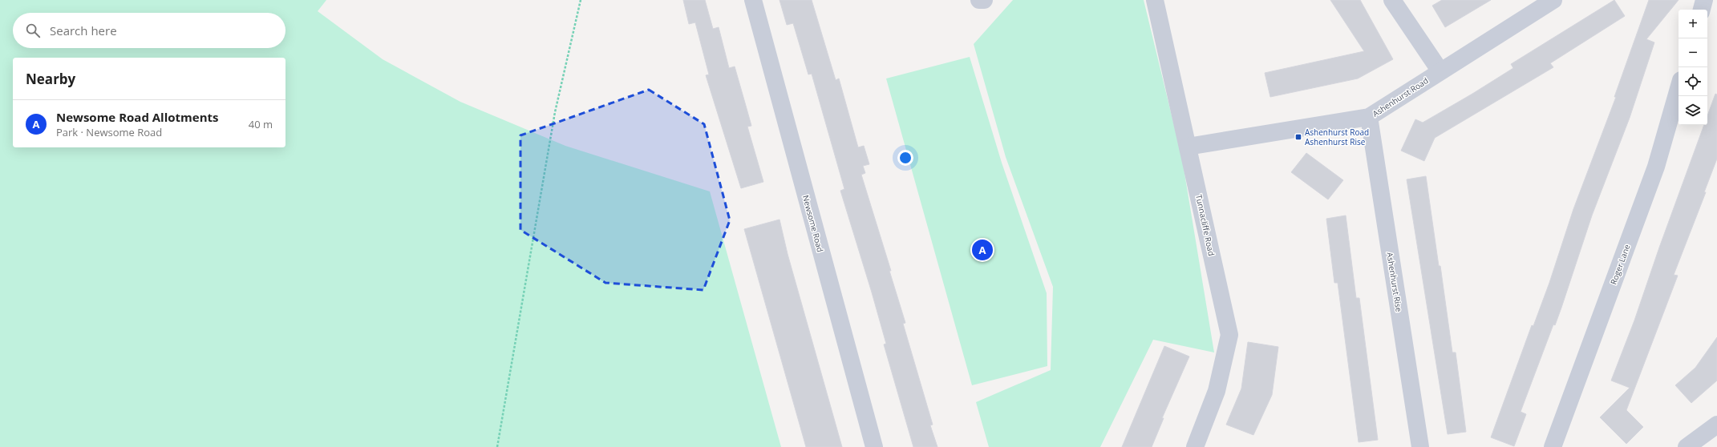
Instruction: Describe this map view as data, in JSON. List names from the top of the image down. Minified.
{"streets":{"street":["Ashenhurst Road","Newsome Road","Tunnacliffe Road","Roger Lane","Ashenhurst Rise"]},"crossings":[["Ashenhurst Road","Tunnacliffe Road"],["Ashenhurst Road","Ashenhurst Rise"]],"places":{"transit":["Ashenhurst Road Ashenhurst Rise"]},"page":{"map_buttons":["+","−"],"search":"Search here","heading":"Nearby","list":[{"mark":"A","name":"Newsome Road Allotments","note":"Park · Newsome Road","value":"40 m"}],"pins":"A"}}
